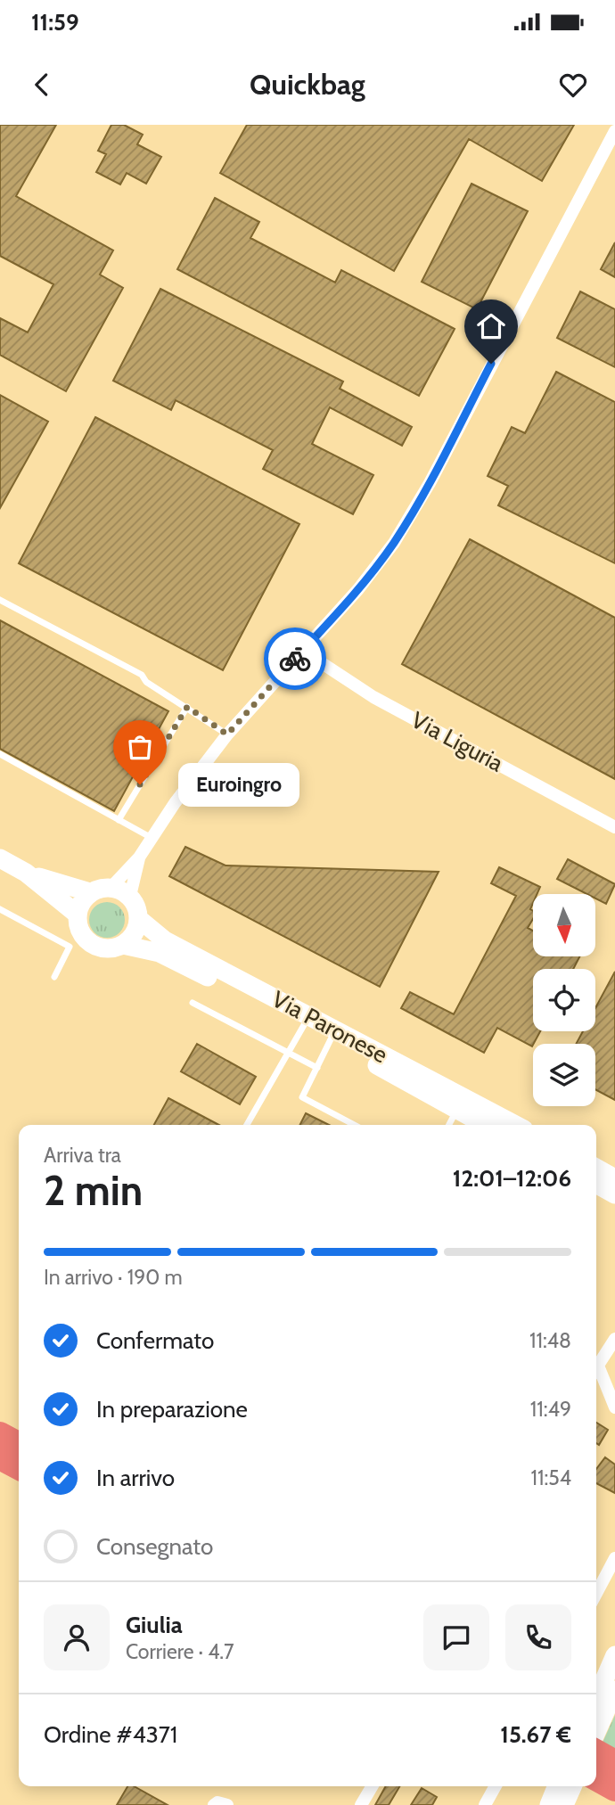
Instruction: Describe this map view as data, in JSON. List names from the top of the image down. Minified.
{"streets":{"main road":["Via Paronese"],"street":["Via Liguria"]},"places":["Euroingro"],"north":"bottom","page":{"status":"11:59","header":"Quickbag","bubble":"Euroingro","heading":["2 min","Arriva tra","12:01–12:06"],"panel":["Giulia","Corriere · 4.7","Ordine #4371","15.67 €"],"bar":"In arrivo · 190 m","list":[["Confermato","11:48"],["In preparazione","11:49"],["In arrivo","11:54"],"Consegnato"]}}
